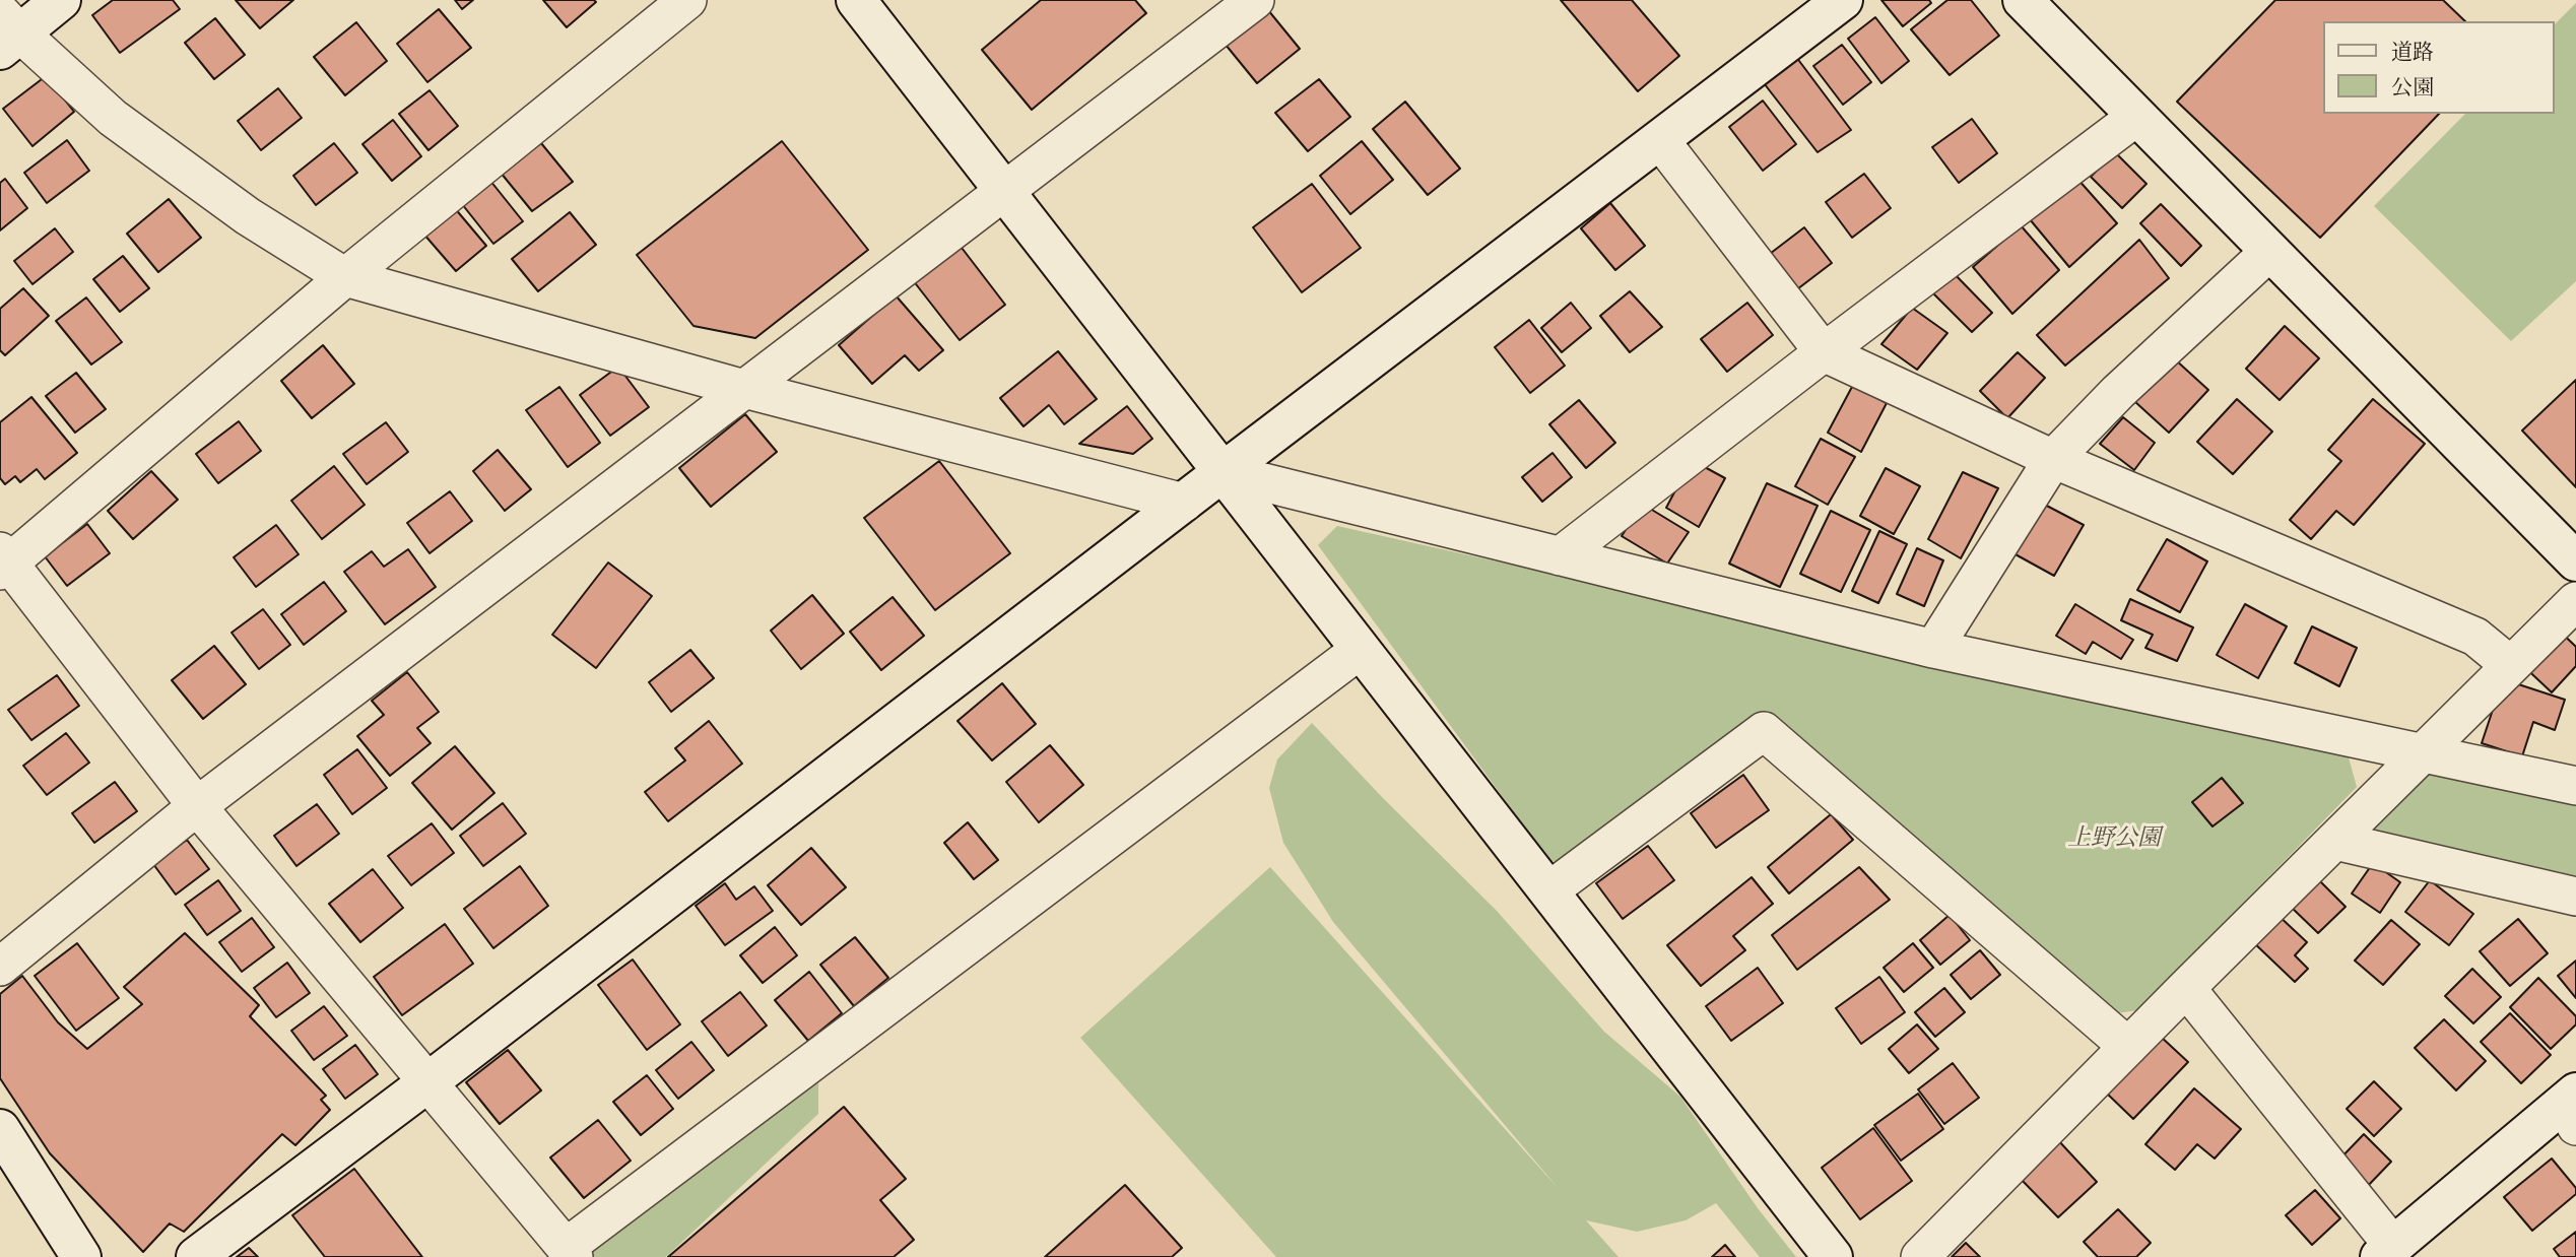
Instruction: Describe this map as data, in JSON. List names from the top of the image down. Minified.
{"parks":["上野公園"],"legend":["道路","公園"]}
